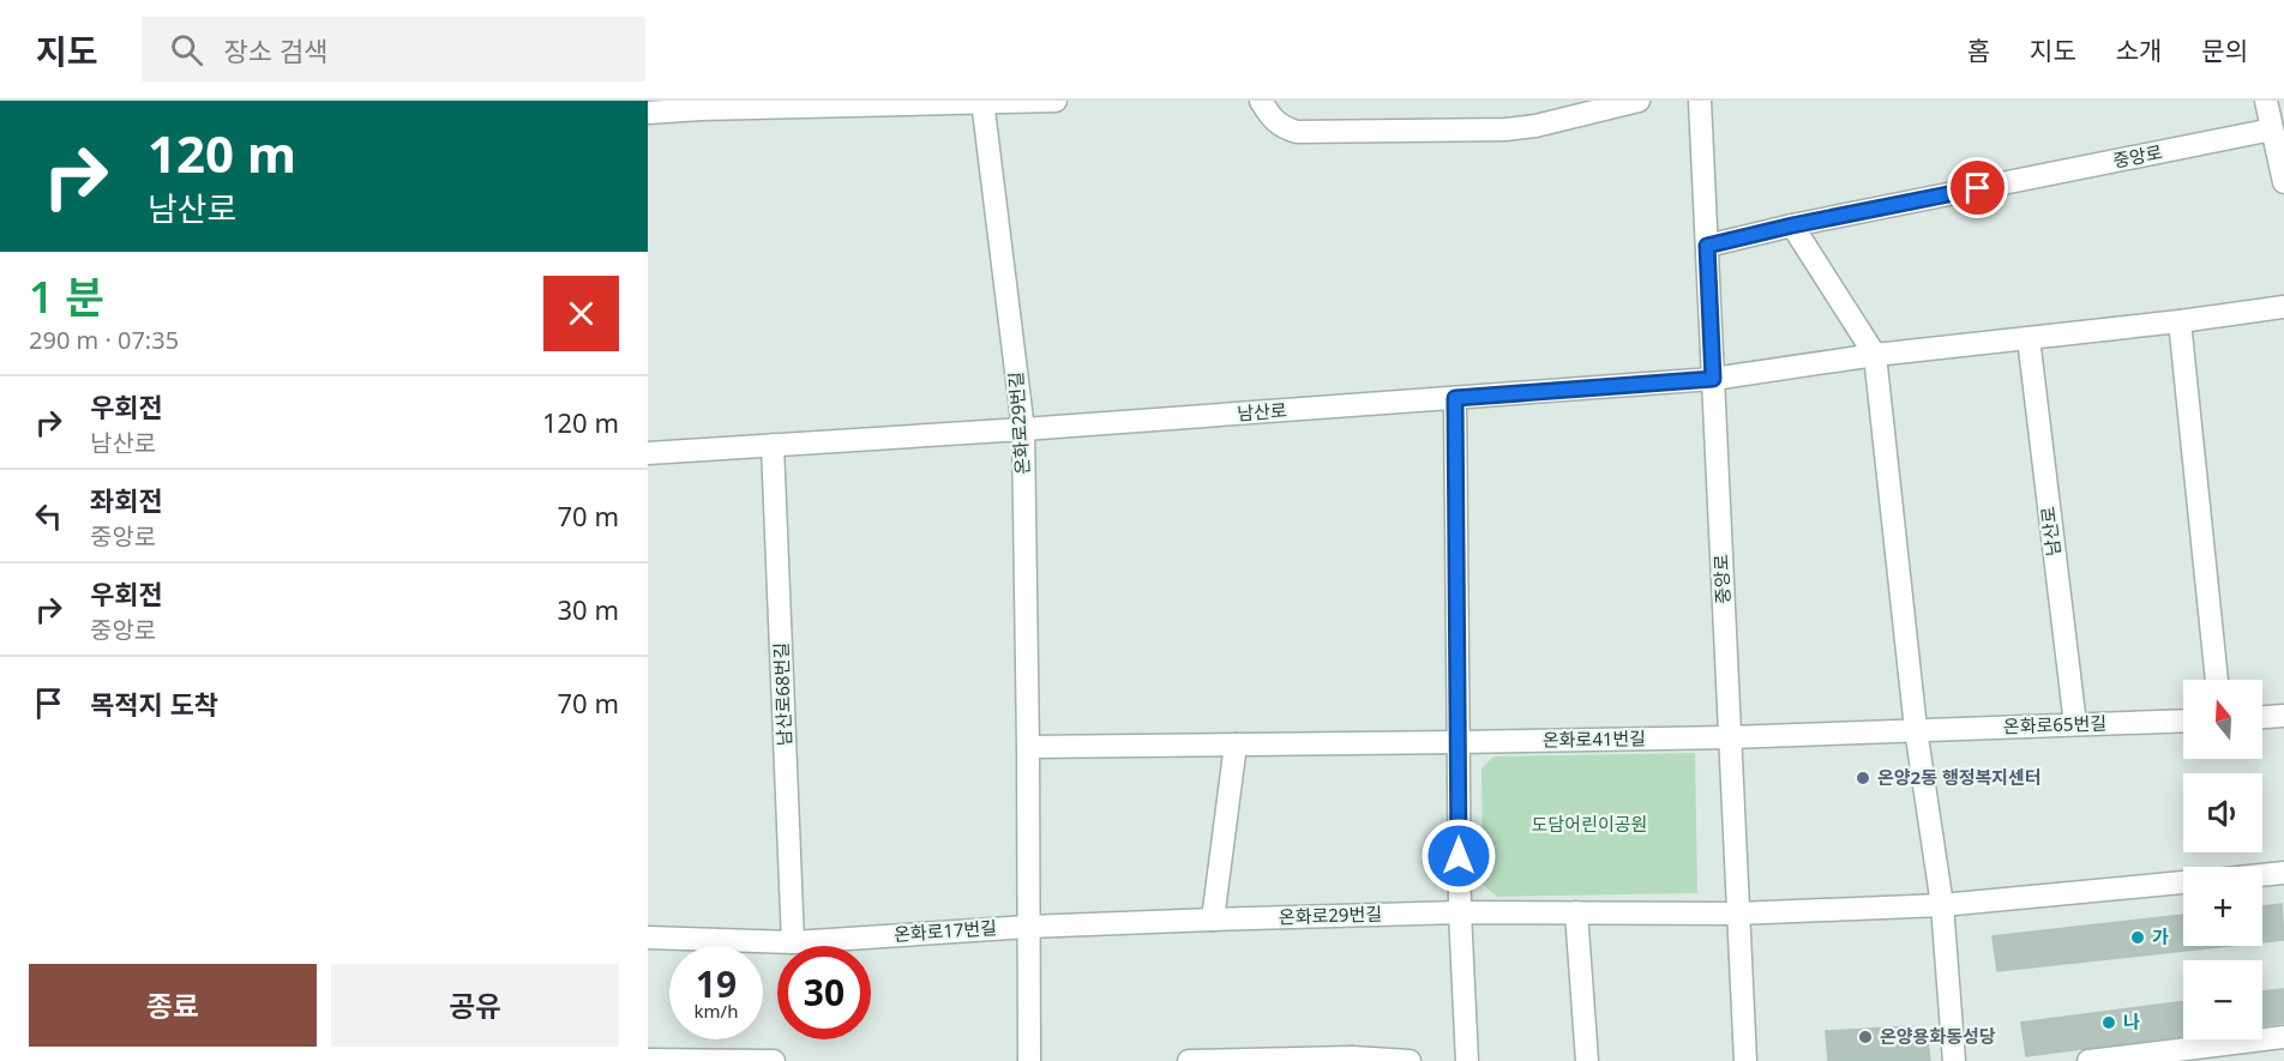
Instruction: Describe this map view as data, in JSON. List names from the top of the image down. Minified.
{"streets":{"street":["중앙로","남산로","온화로29번길","남산로68번길","온화로65번길","온화로41번길","온화로17번길"]},"crossings":[["중앙로","남산로"],["중앙로","온화로65번길"],["중앙로","온화로41번길"],["남산로","온화로29번길"],["남산로","남산로68번길"],["남산로","온화로65번길"],["온화로29번길","온화로17번길"],["남산로68번길","온화로17번길"],["온화로65번길","온화로41번길"]],"parks":["도담어린이공원"],"places":["온양2동 행정복지센터","가","나","온양용화동성당"],"north":"top","page":{"header":"지도","search":"장소 검색","nav":["홈","지도","소개","문의"],"turn":["120 m","남산로"],"heading":["1 분","290 m · 07:35"],"list":[{"name":"우회전","note":"남산로","value":"120 m"},{"name":"좌회전","note":"중앙로","value":"70 m"},{"name":"우회전","note":"중앙로","value":"30 m"},{"name":"목적지 도착","value":"70 m"}],"map_buttons":["+","−"],"speed":"19 km/h","limit":"30","buttons":["종료","공유"]}}
